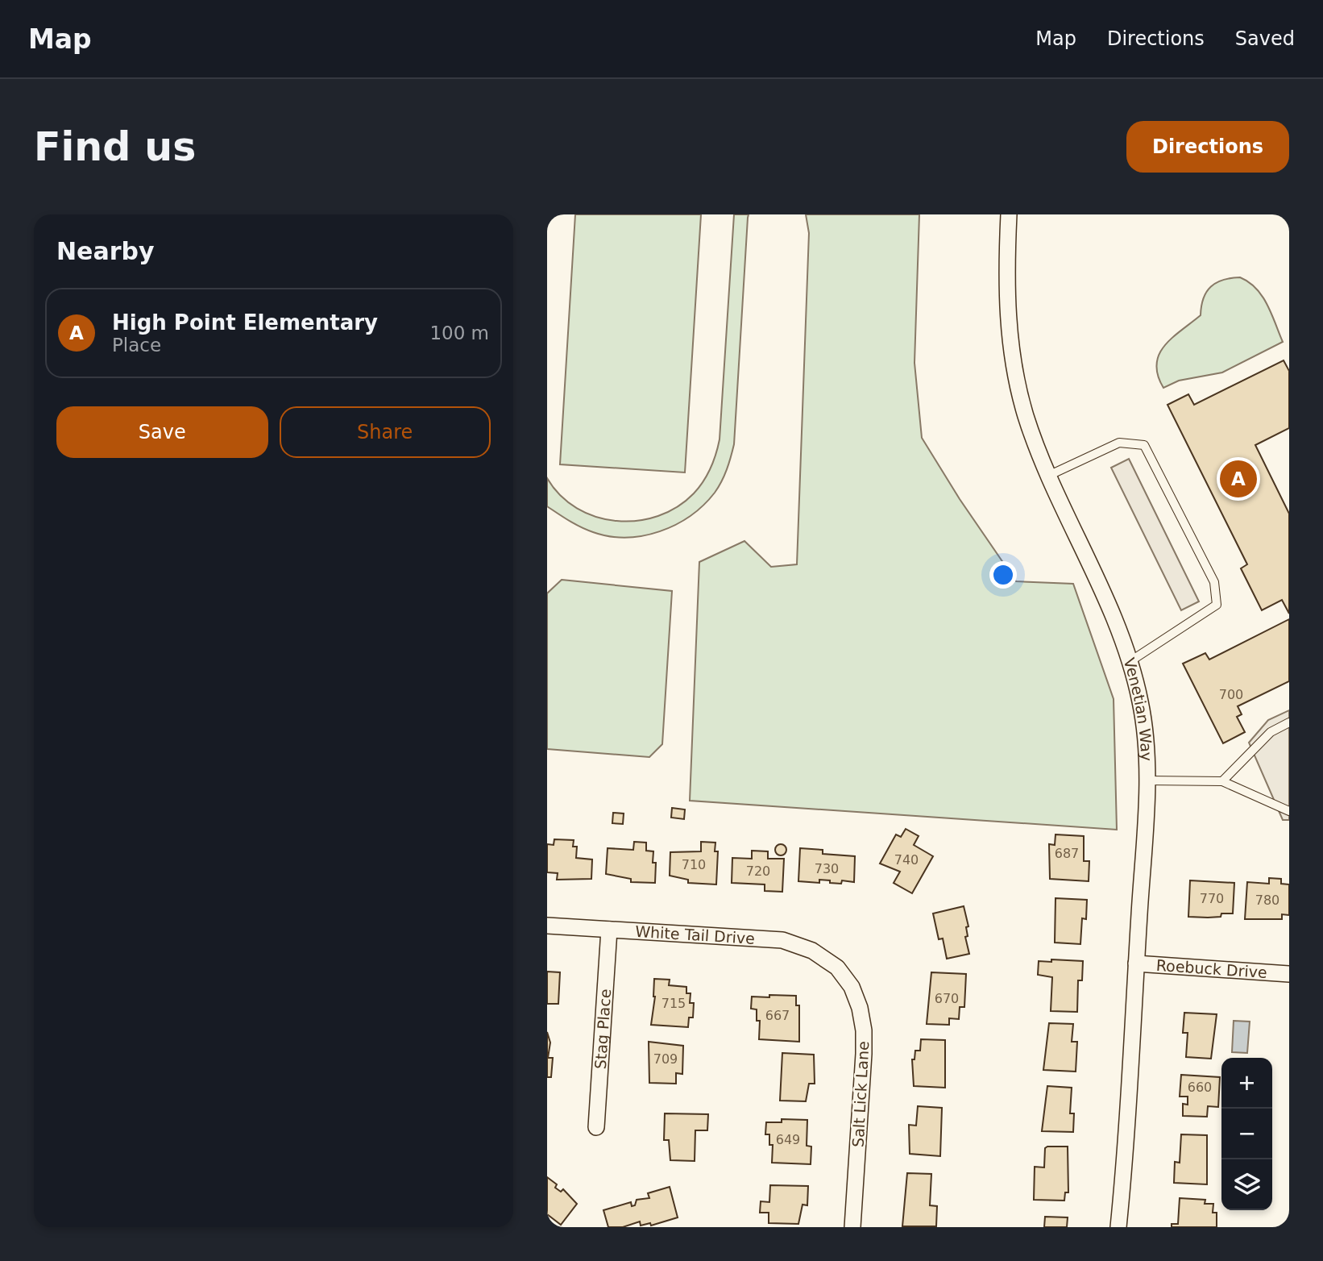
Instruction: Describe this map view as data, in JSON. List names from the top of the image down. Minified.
{"streets":{"street":["Venetian Way","White Tail Drive","Roebuck Drive","Stag Place","Salt Lick Lane"]},"crossings":[["Venetian Way","Roebuck Drive"],["White Tail Drive","Stag Place"],["White Tail Drive","Salt Lick Lane"]],"house_numbers":["700","687","740","710","730","720","770","780","670","715","667","709","660","649"],"page":{"header":"Map","nav":["Map","Directions","Saved"],"buttons":["Directions",["Save","Share"]],"title":"Find us","heading":"Nearby","list":[{"mark":"A","name":"High Point Elementary","note":"Place","value":"100 m"}],"pins":"A","map_buttons":["+","−"]}}
